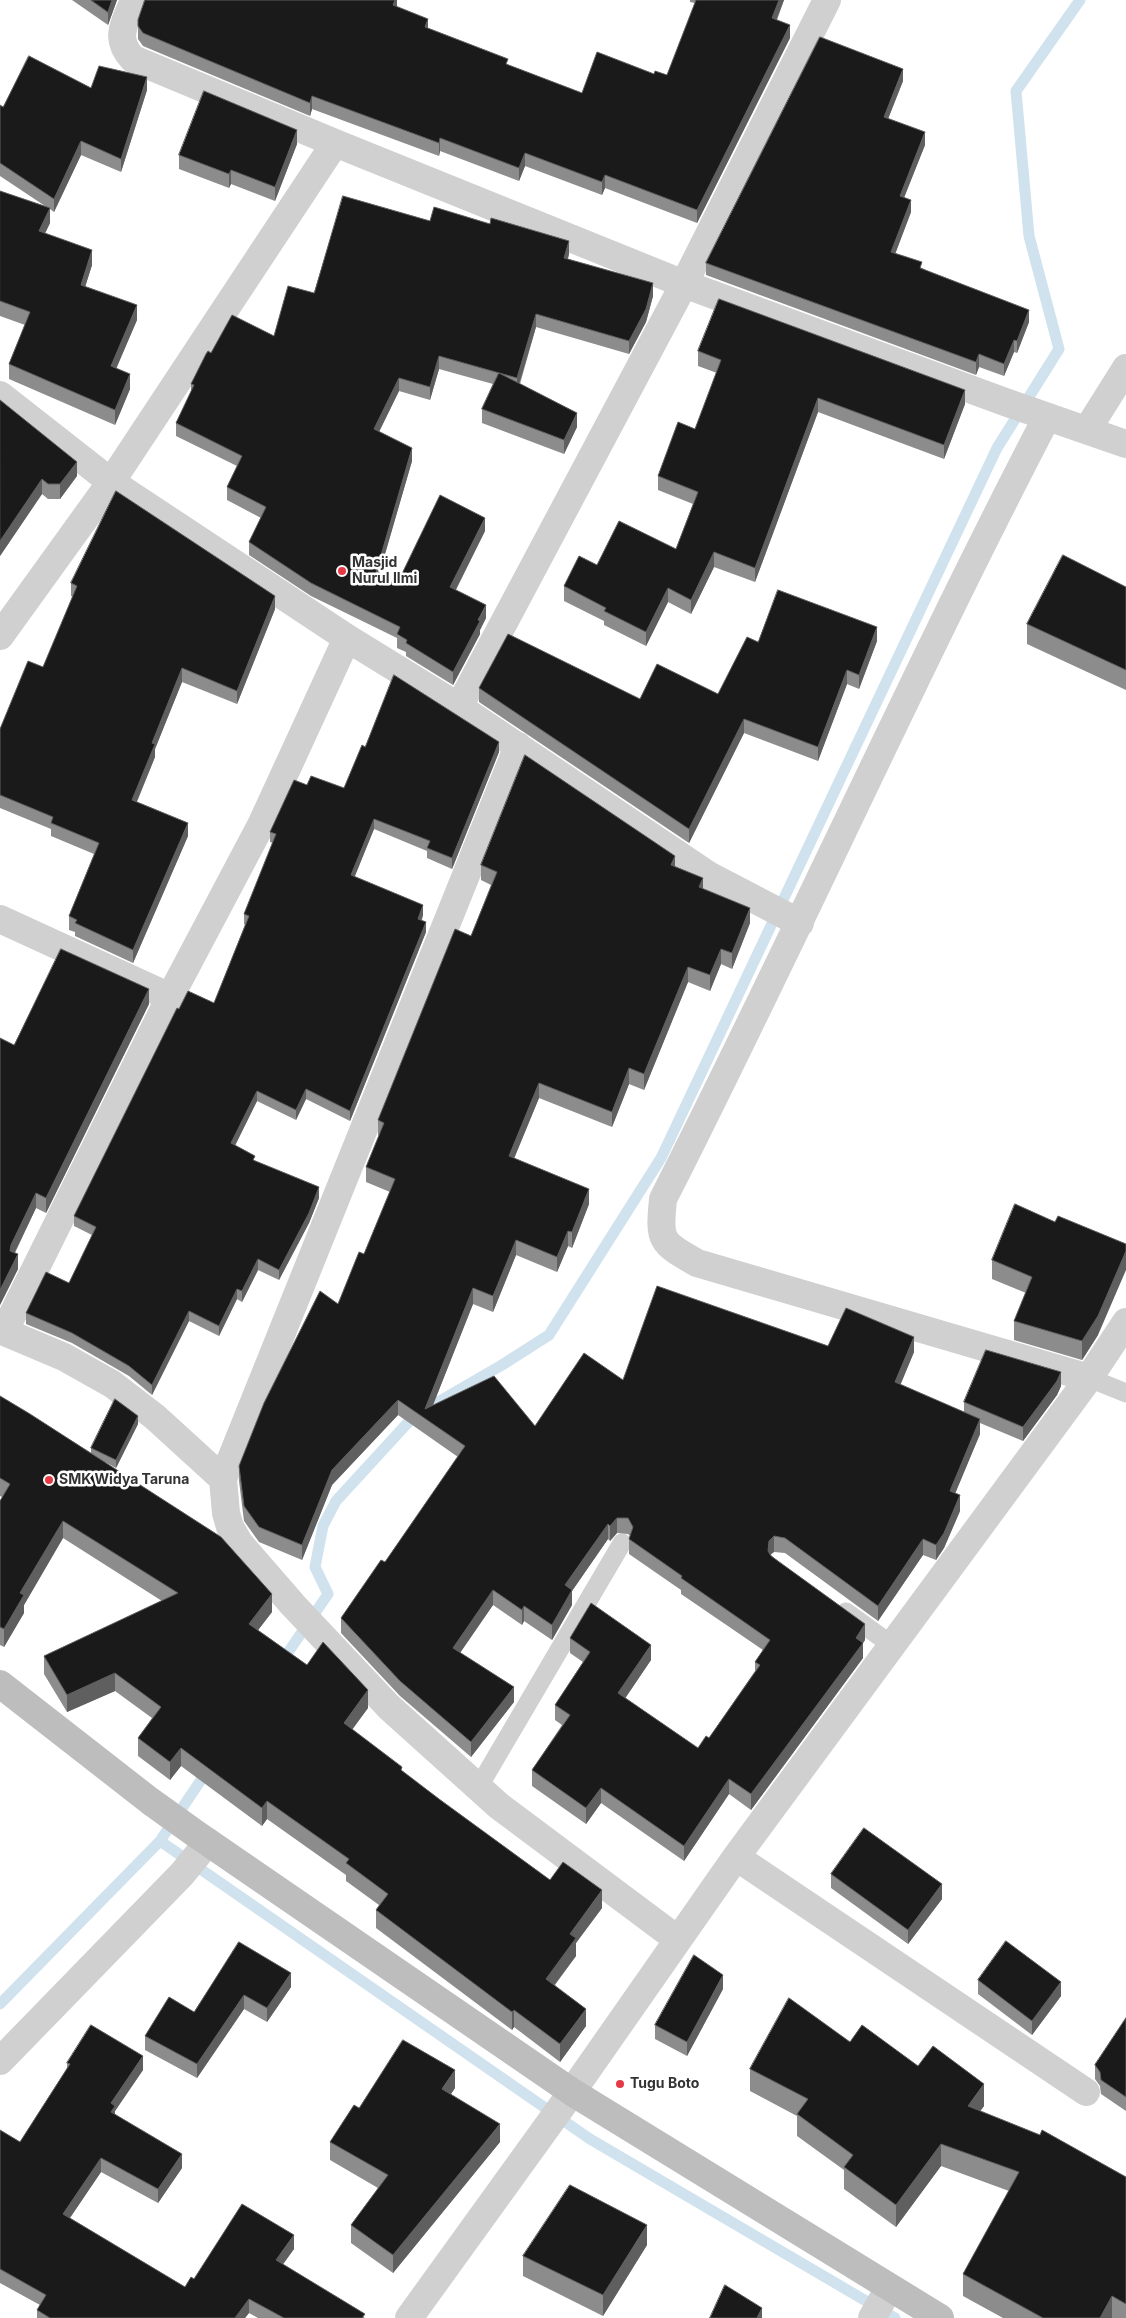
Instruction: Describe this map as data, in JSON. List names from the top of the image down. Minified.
{"places":["Masjid Nurul Ilmi","SMK Widya Taruna","Tugu Boto"]}
